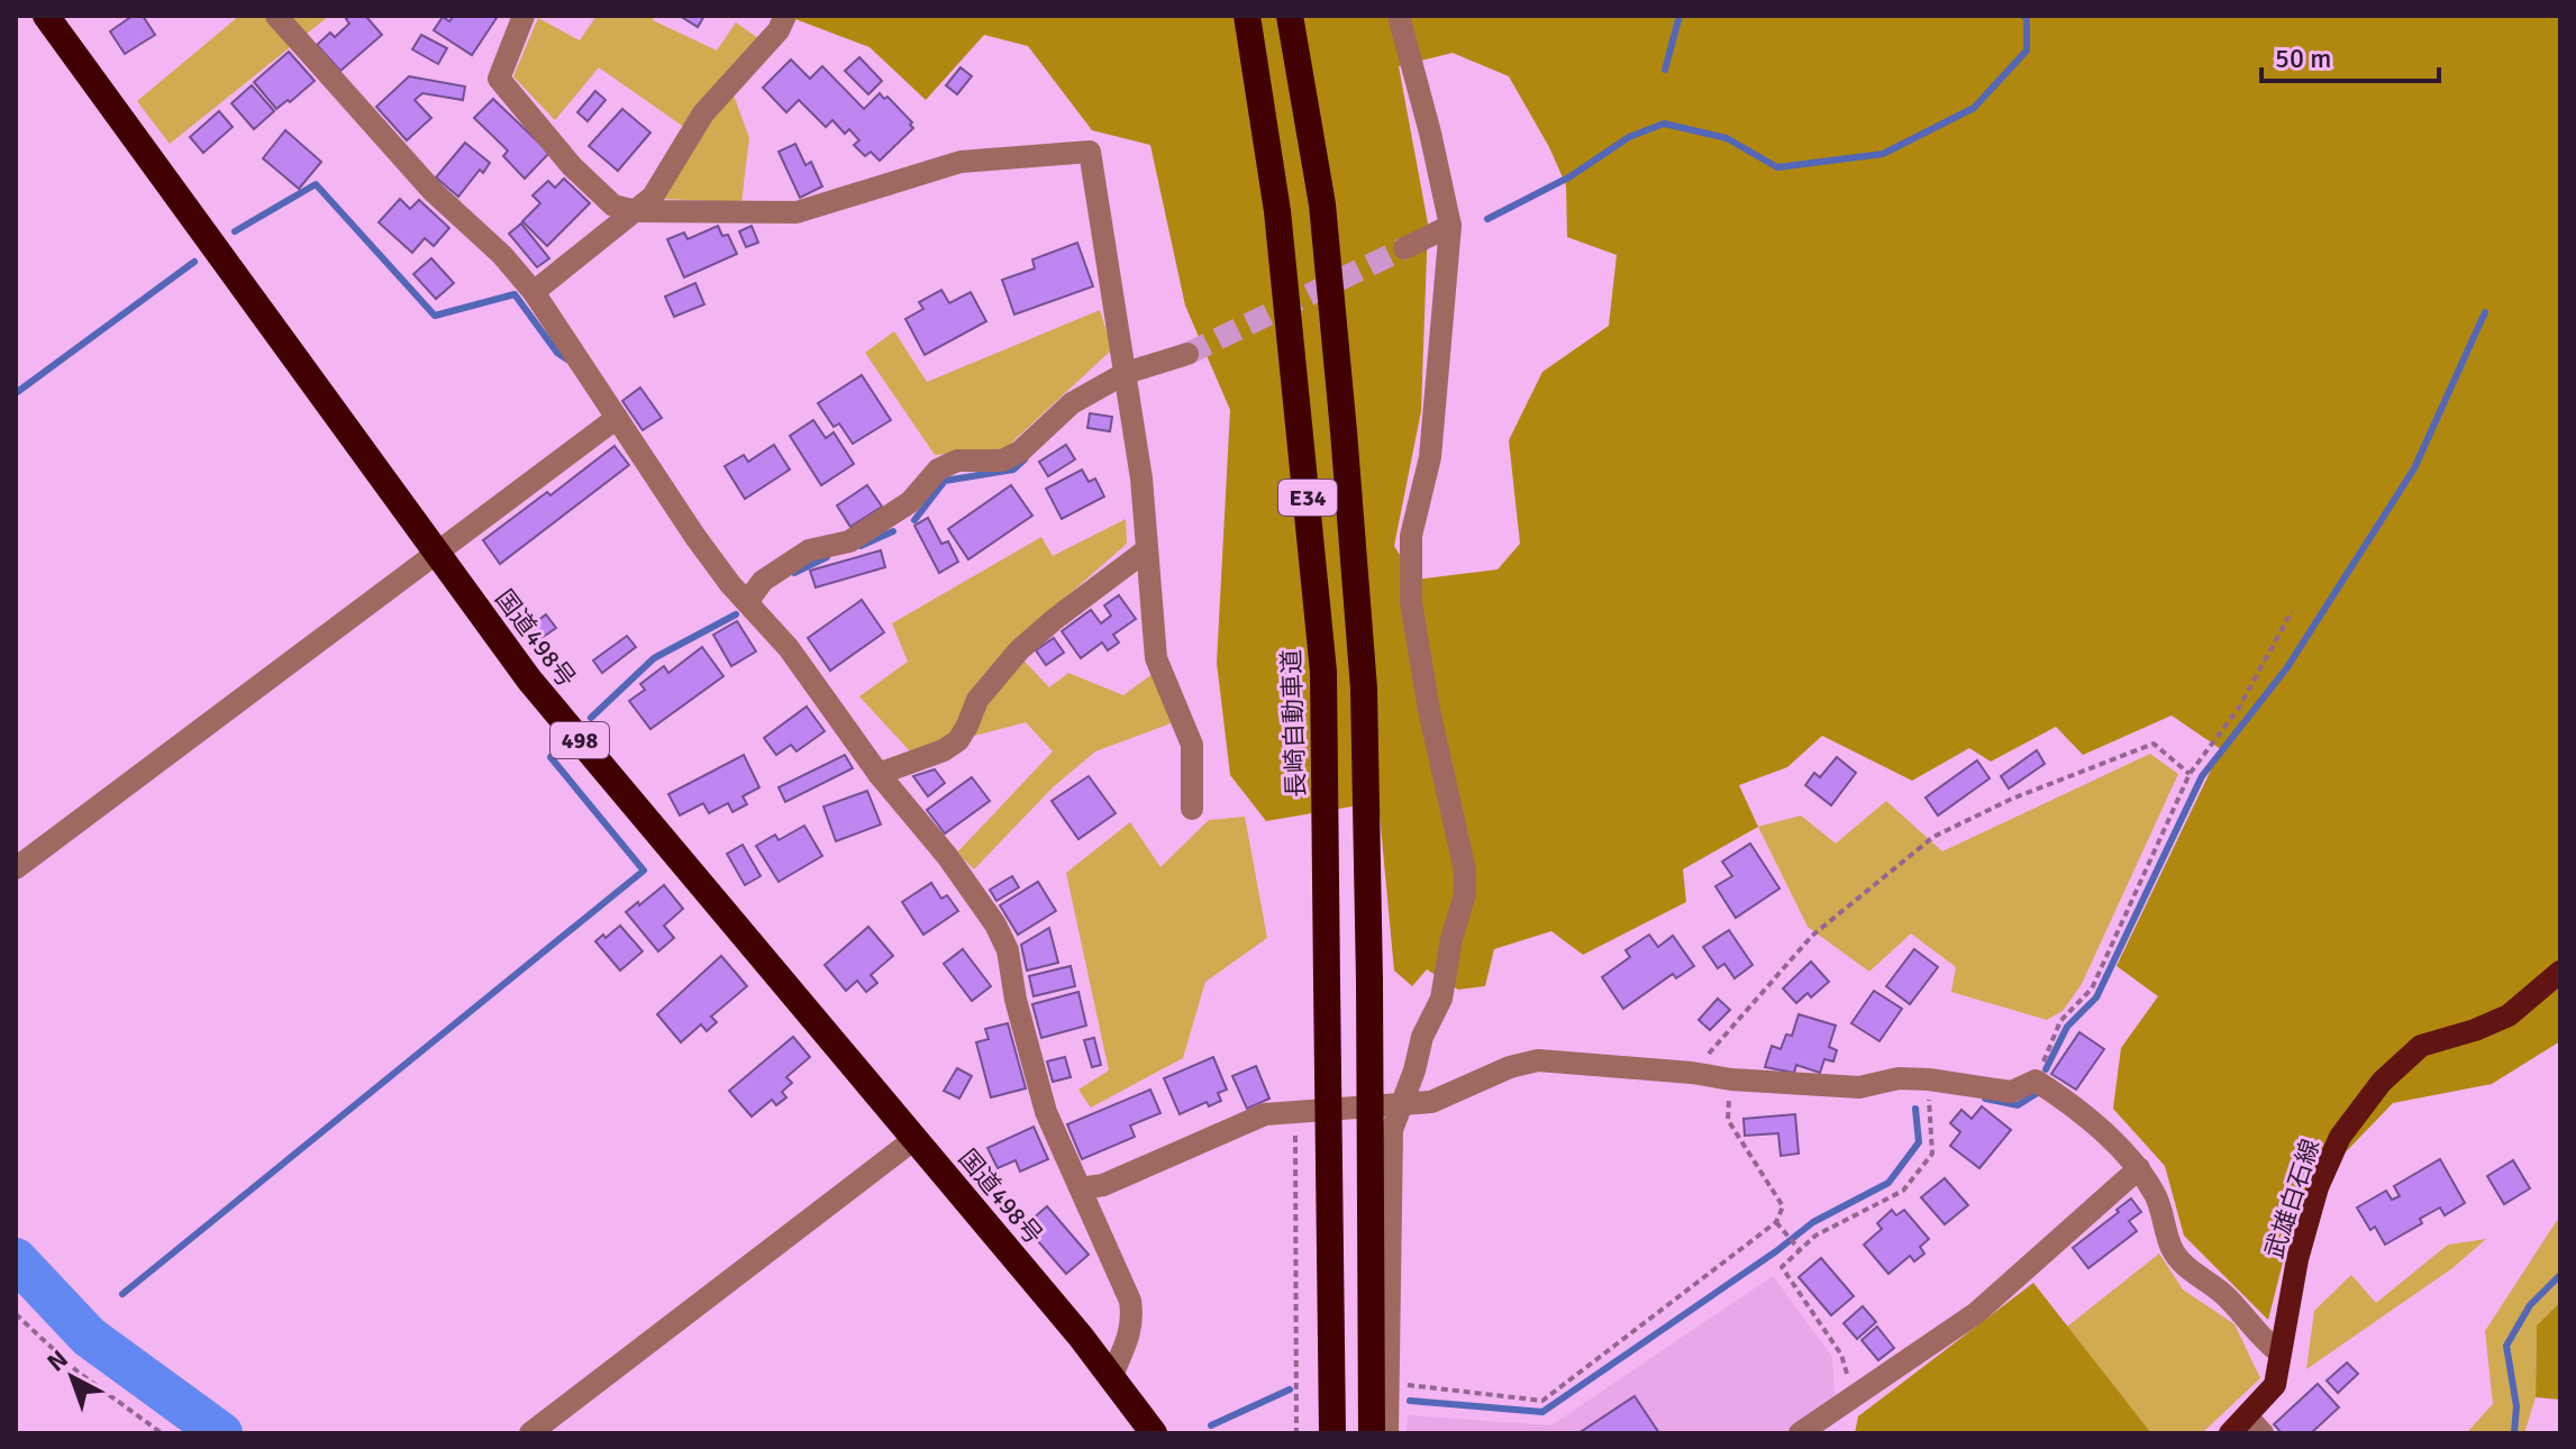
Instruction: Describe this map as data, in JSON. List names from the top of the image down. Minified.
{"streets":{"highway":["E34","国道498号","長崎自動車道","498"],"main road":["武雄白石線"]},"scale_bar":"50 m","north":"top left"}
